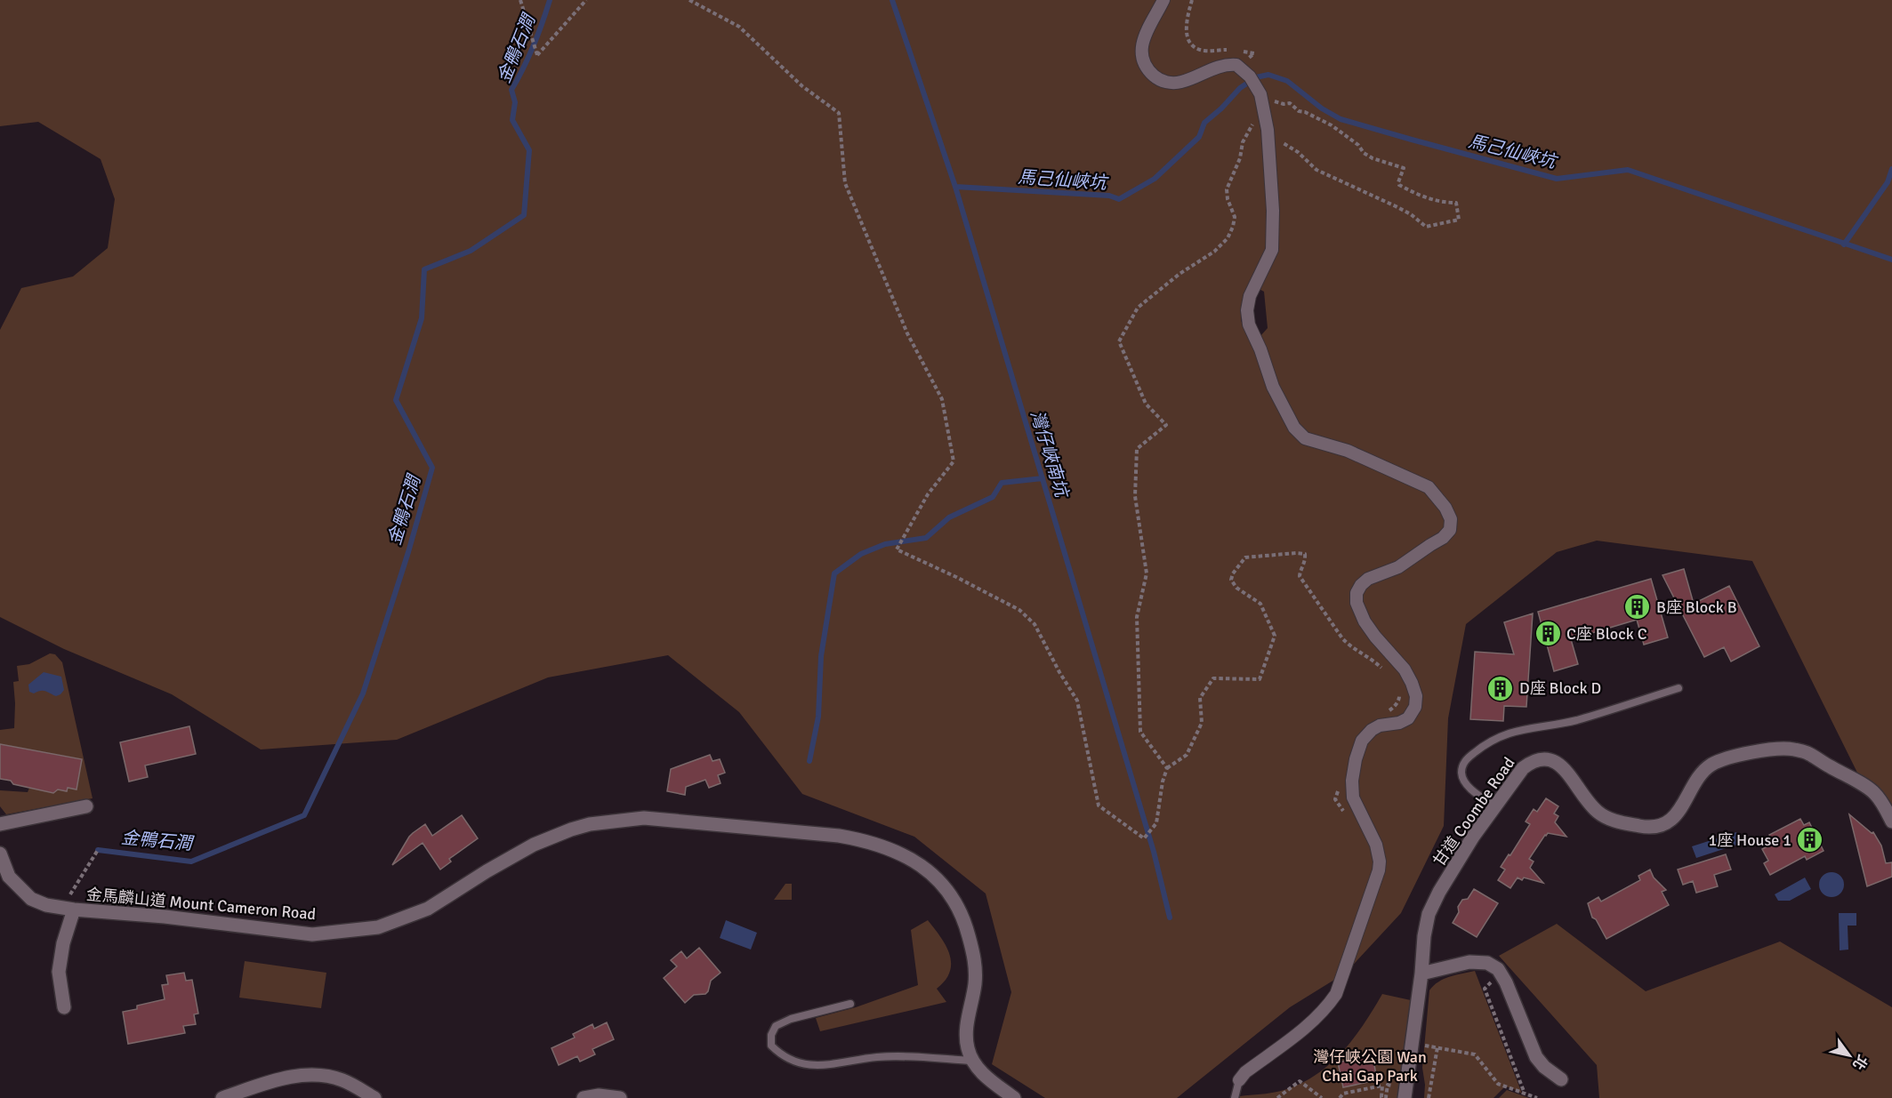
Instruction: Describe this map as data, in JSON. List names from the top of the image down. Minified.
{"streets":{"street":["甘道 Coombe Road","金馬麟山道 Mount Cameron Road"]},"water":["金鴨石澗","馬己仙峽坑","灣仔峽南坑"],"parks":["灣仔峽公園 Wan Chai Gap Park"],"places":{"building":["B座 Block B","C座 Block C","D座 Block D","1座 House 1"]},"north":"bottom right"}
